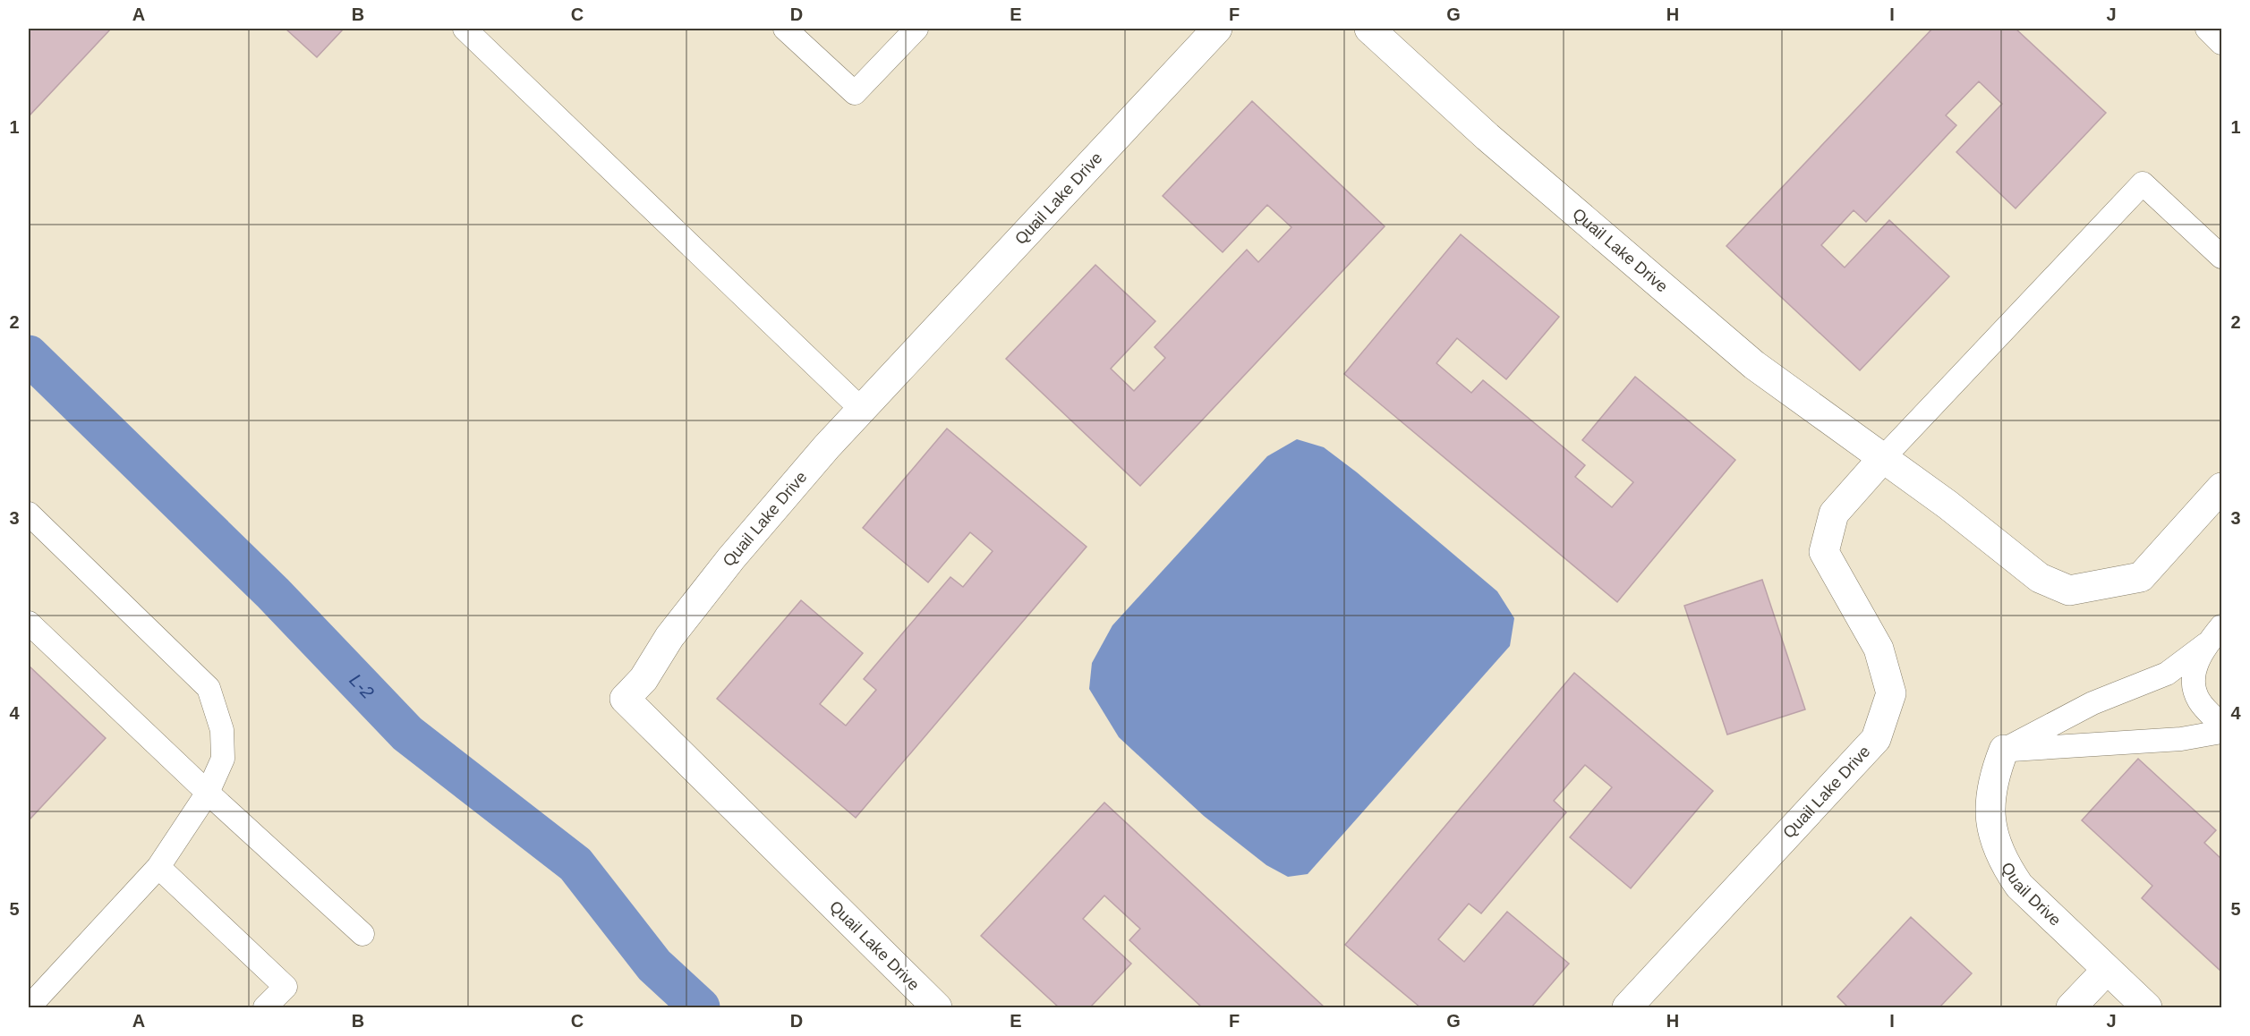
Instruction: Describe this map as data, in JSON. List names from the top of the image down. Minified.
{"streets":{"street":["Quail Lake Drive","Quail Drive"]},"water":["L-2"],"grid":{"columns":["A","B","C","D","E","F","G","H","I","J"],"rows":["1","2","3","4","5"]}}
